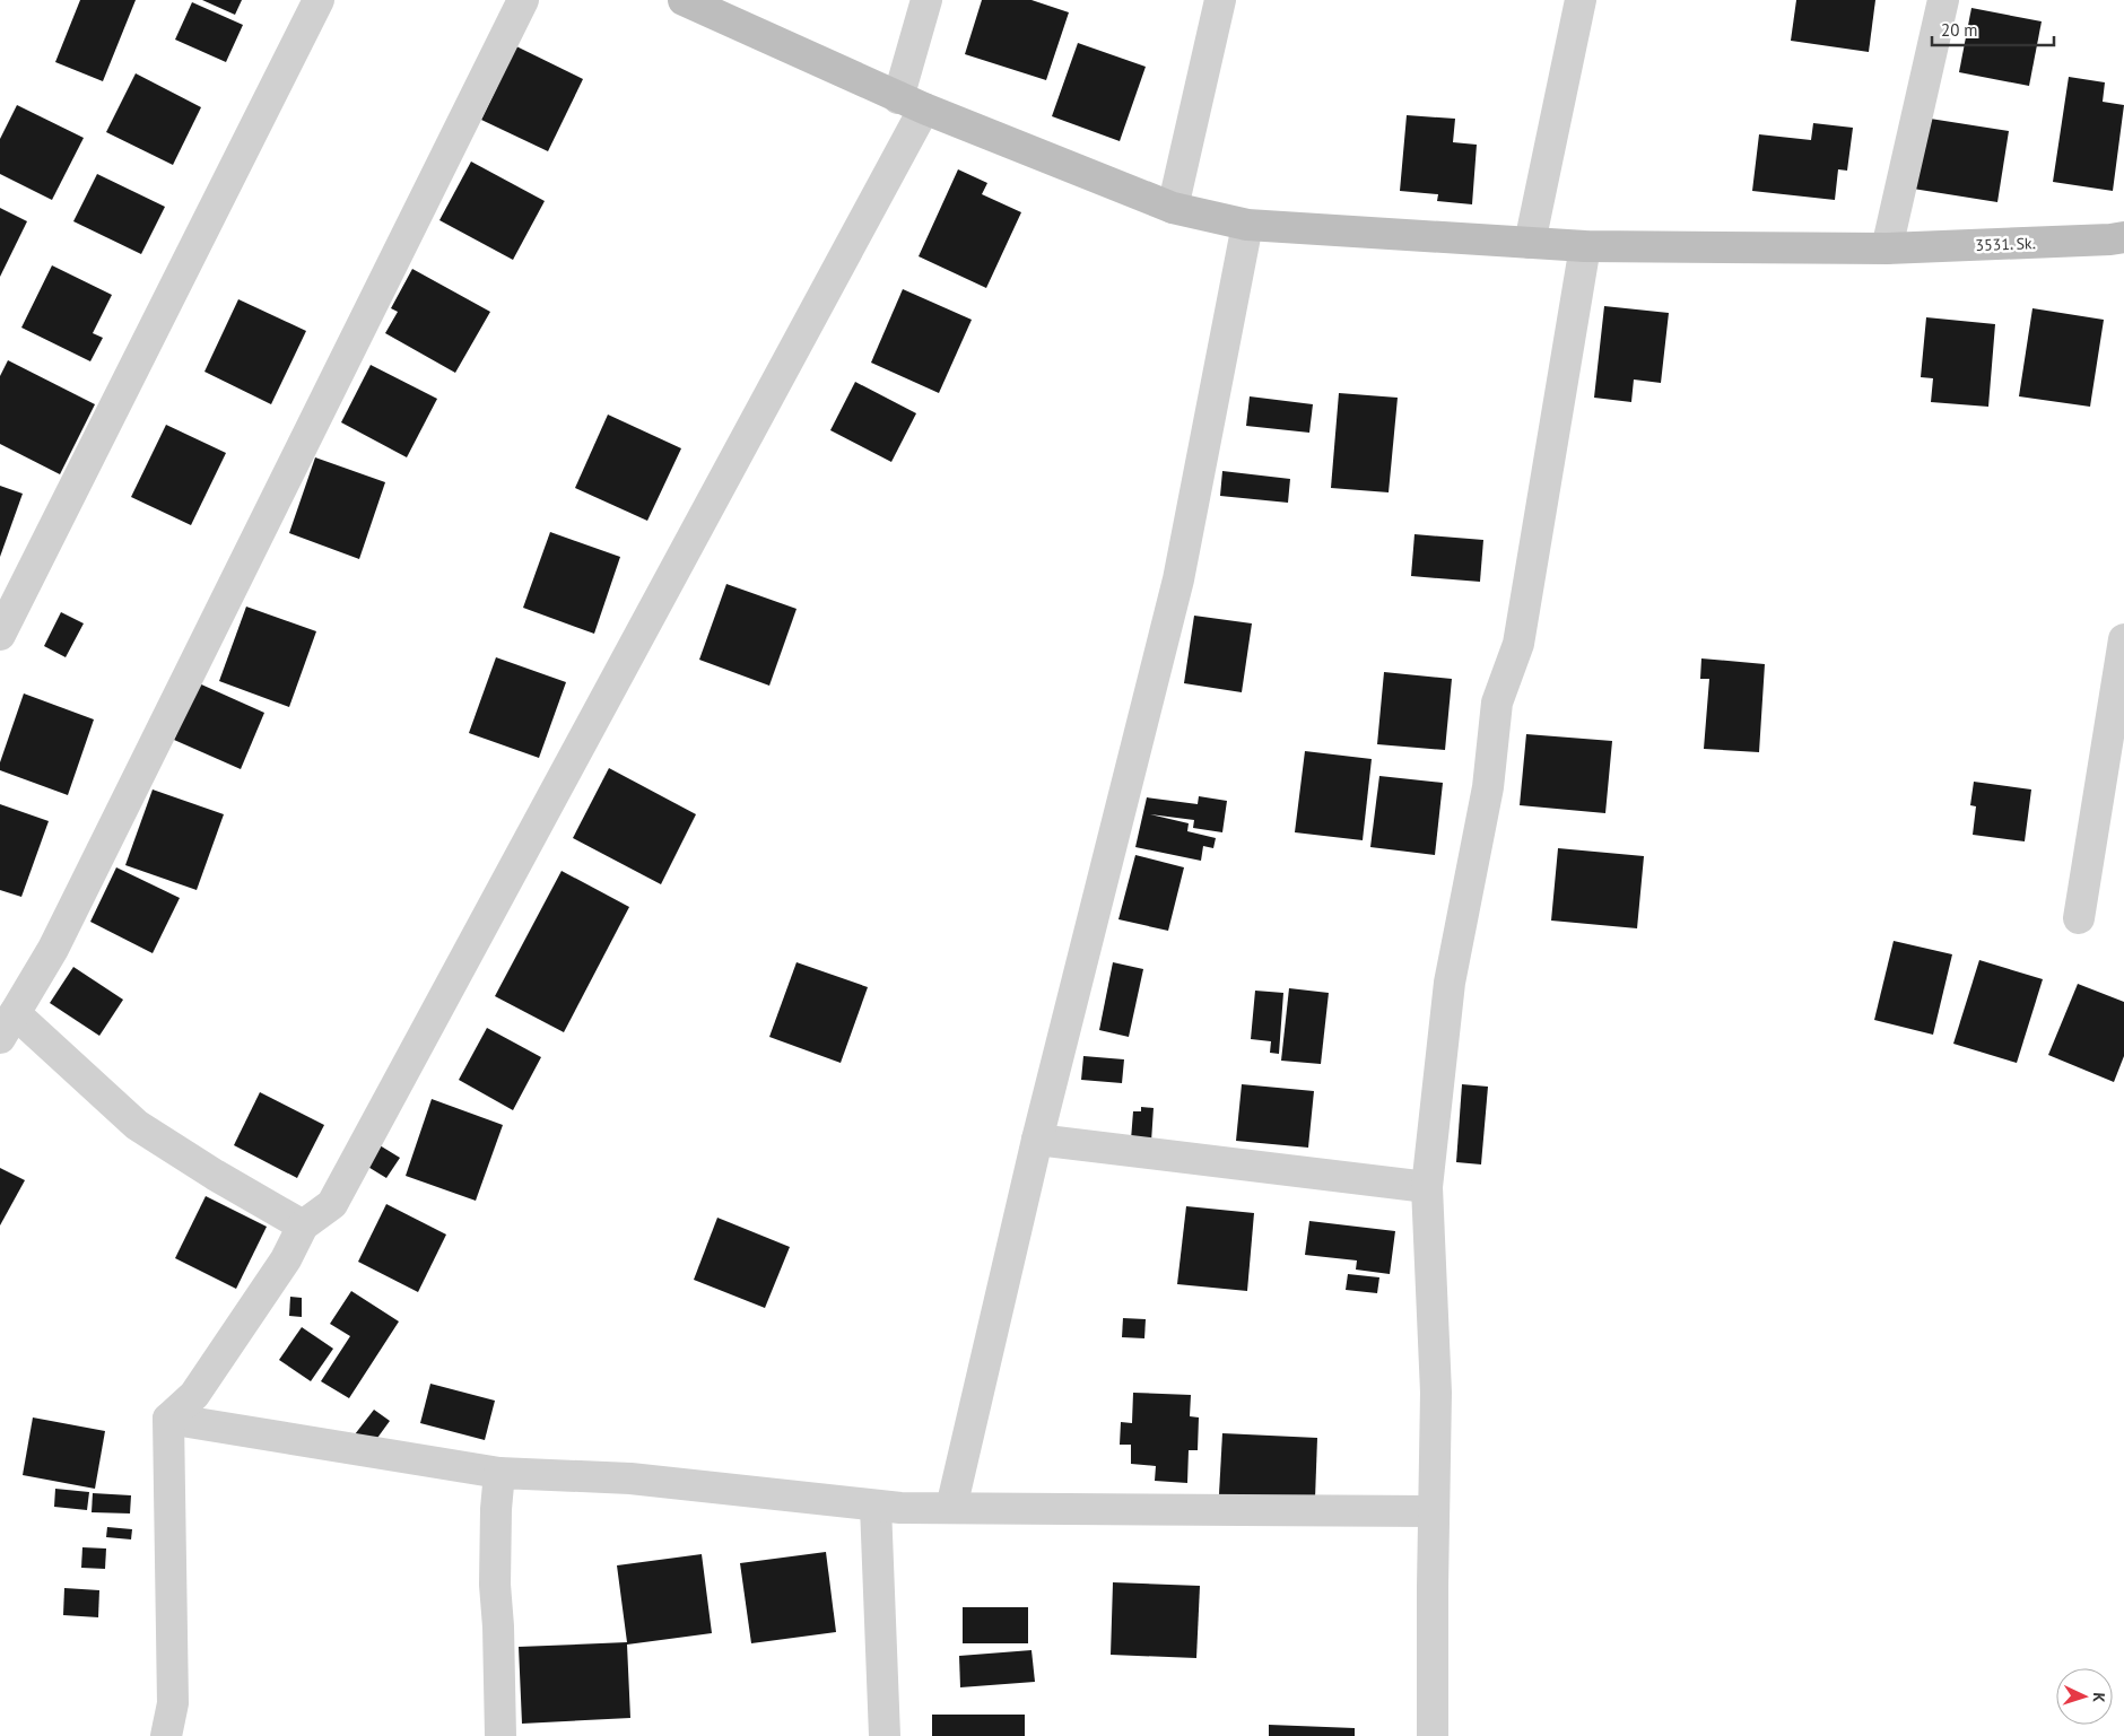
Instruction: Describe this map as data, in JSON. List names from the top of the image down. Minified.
{"streets":{"street":["3531. Sk."]},"scale_bar":"20 m","north":"right"}
